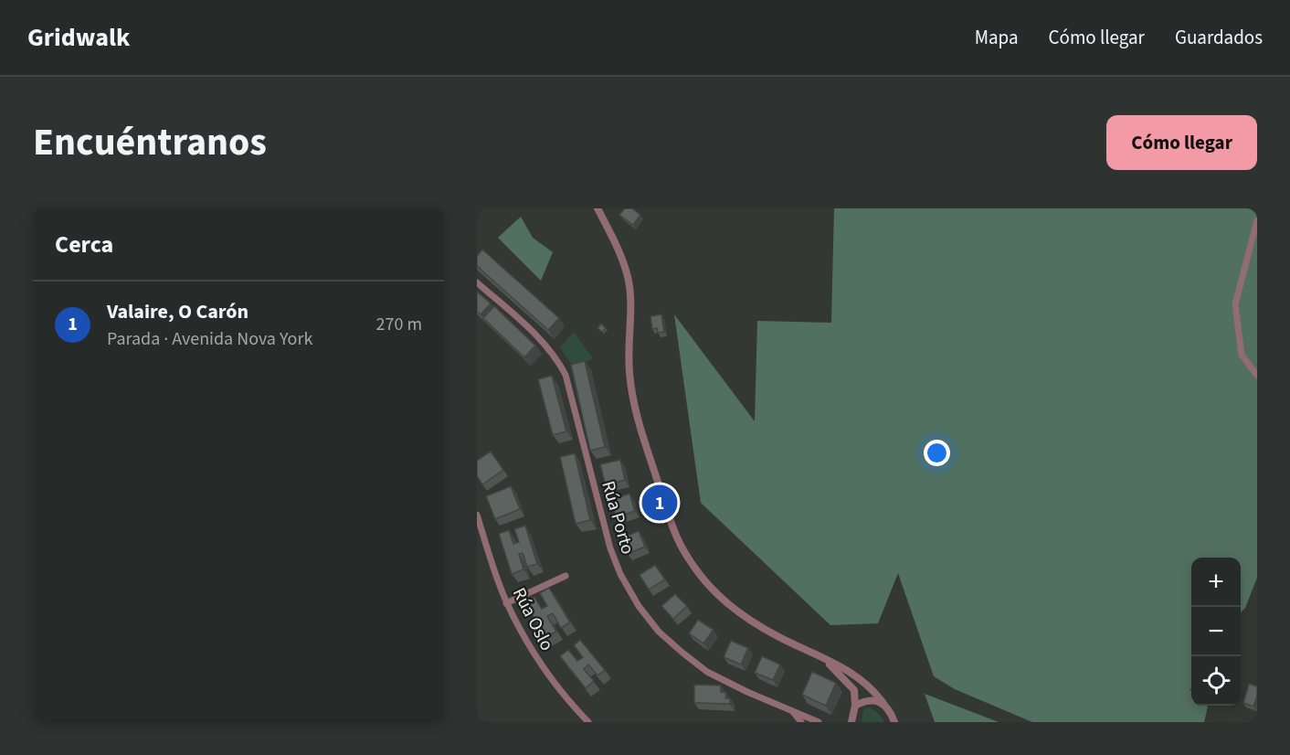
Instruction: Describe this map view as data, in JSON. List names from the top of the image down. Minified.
{"streets":{"street":["Rúa Porto","Rúa Oslo"]},"page":{"header":"Gridwalk","nav":["Mapa","Cómo llegar","Guardados"],"title":"Encuéntranos","buttons":"Cómo llegar","heading":"Cerca","list":[{"mark":"1","name":"Valaire, O Carón","note":"Parada · Avenida Nova York","value":"270 m"}],"pins":"1","map_buttons":["+","−"]}}
